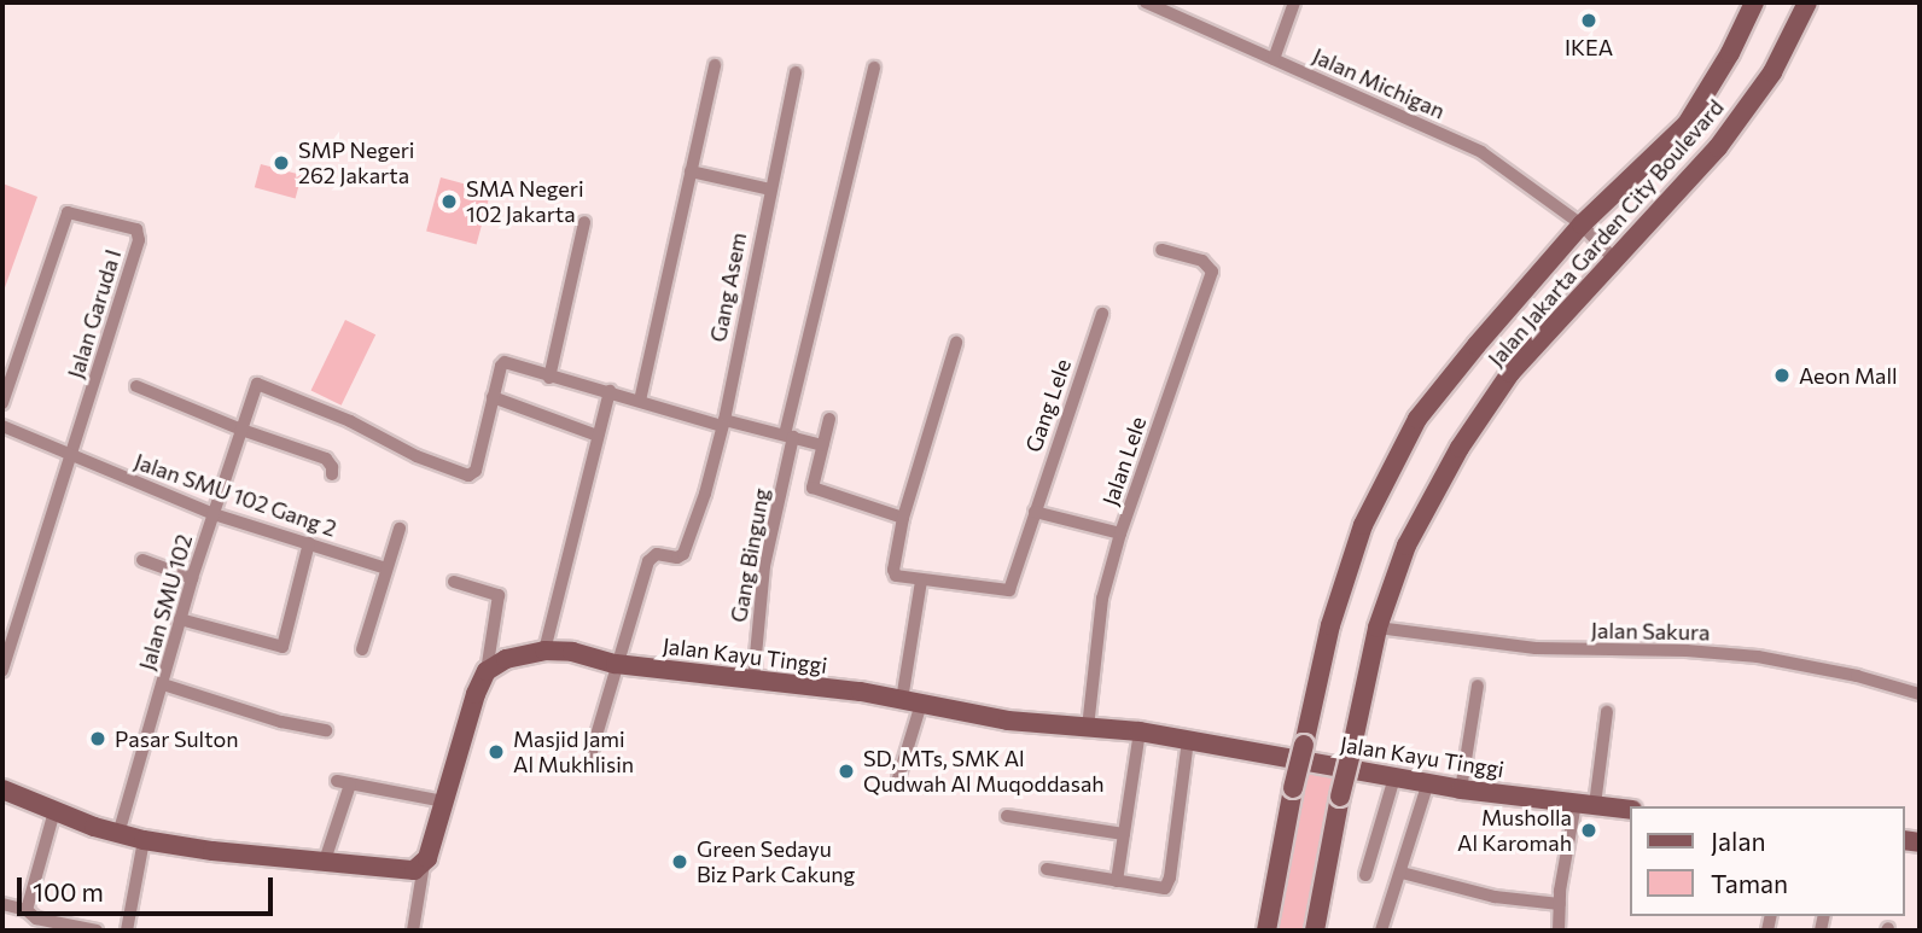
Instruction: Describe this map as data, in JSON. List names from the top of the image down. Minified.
{"streets":{"street":["Jalan Michigan","Jalan Jakarta Garden City Boulevard","Gang Asem","Jalan Garuda I","Gang Lele","Jalan Lele","Jalan SMU 102 Gang 2","Gang Bingung","Jalan SMU 102","Jalan Sakura","Jalan Kayu Tinggi"]},"crossings":[["Jalan Michigan","Jalan Jakarta Garden City Boulevard"],["Jalan Jakarta Garden City Boulevard","Jalan Sakura"],["Gang Asem","Jalan Kayu Tinggi"],["Jalan Garuda I","Jalan SMU 102 Gang 2"],["Jalan Lele","Jalan Kayu Tinggi"],["Jalan SMU 102 Gang 2","Jalan SMU 102"],["Gang Bingung","Jalan Kayu Tinggi"]],"places":["IKEA","SMP Negeri 262 Jakarta","SMA Negeri 102 Jakarta","Aeon Mall","Pasar Sulton","Masjid Jami Al Mukhlisin","SD, MTs, SMK Al Qudwah Al Muqoddasah","Musholla Al Karomah","Green Sedayu Biz Park Cakung"],"legend":["Jalan","Taman"],"scale_bar":"100 m"}
